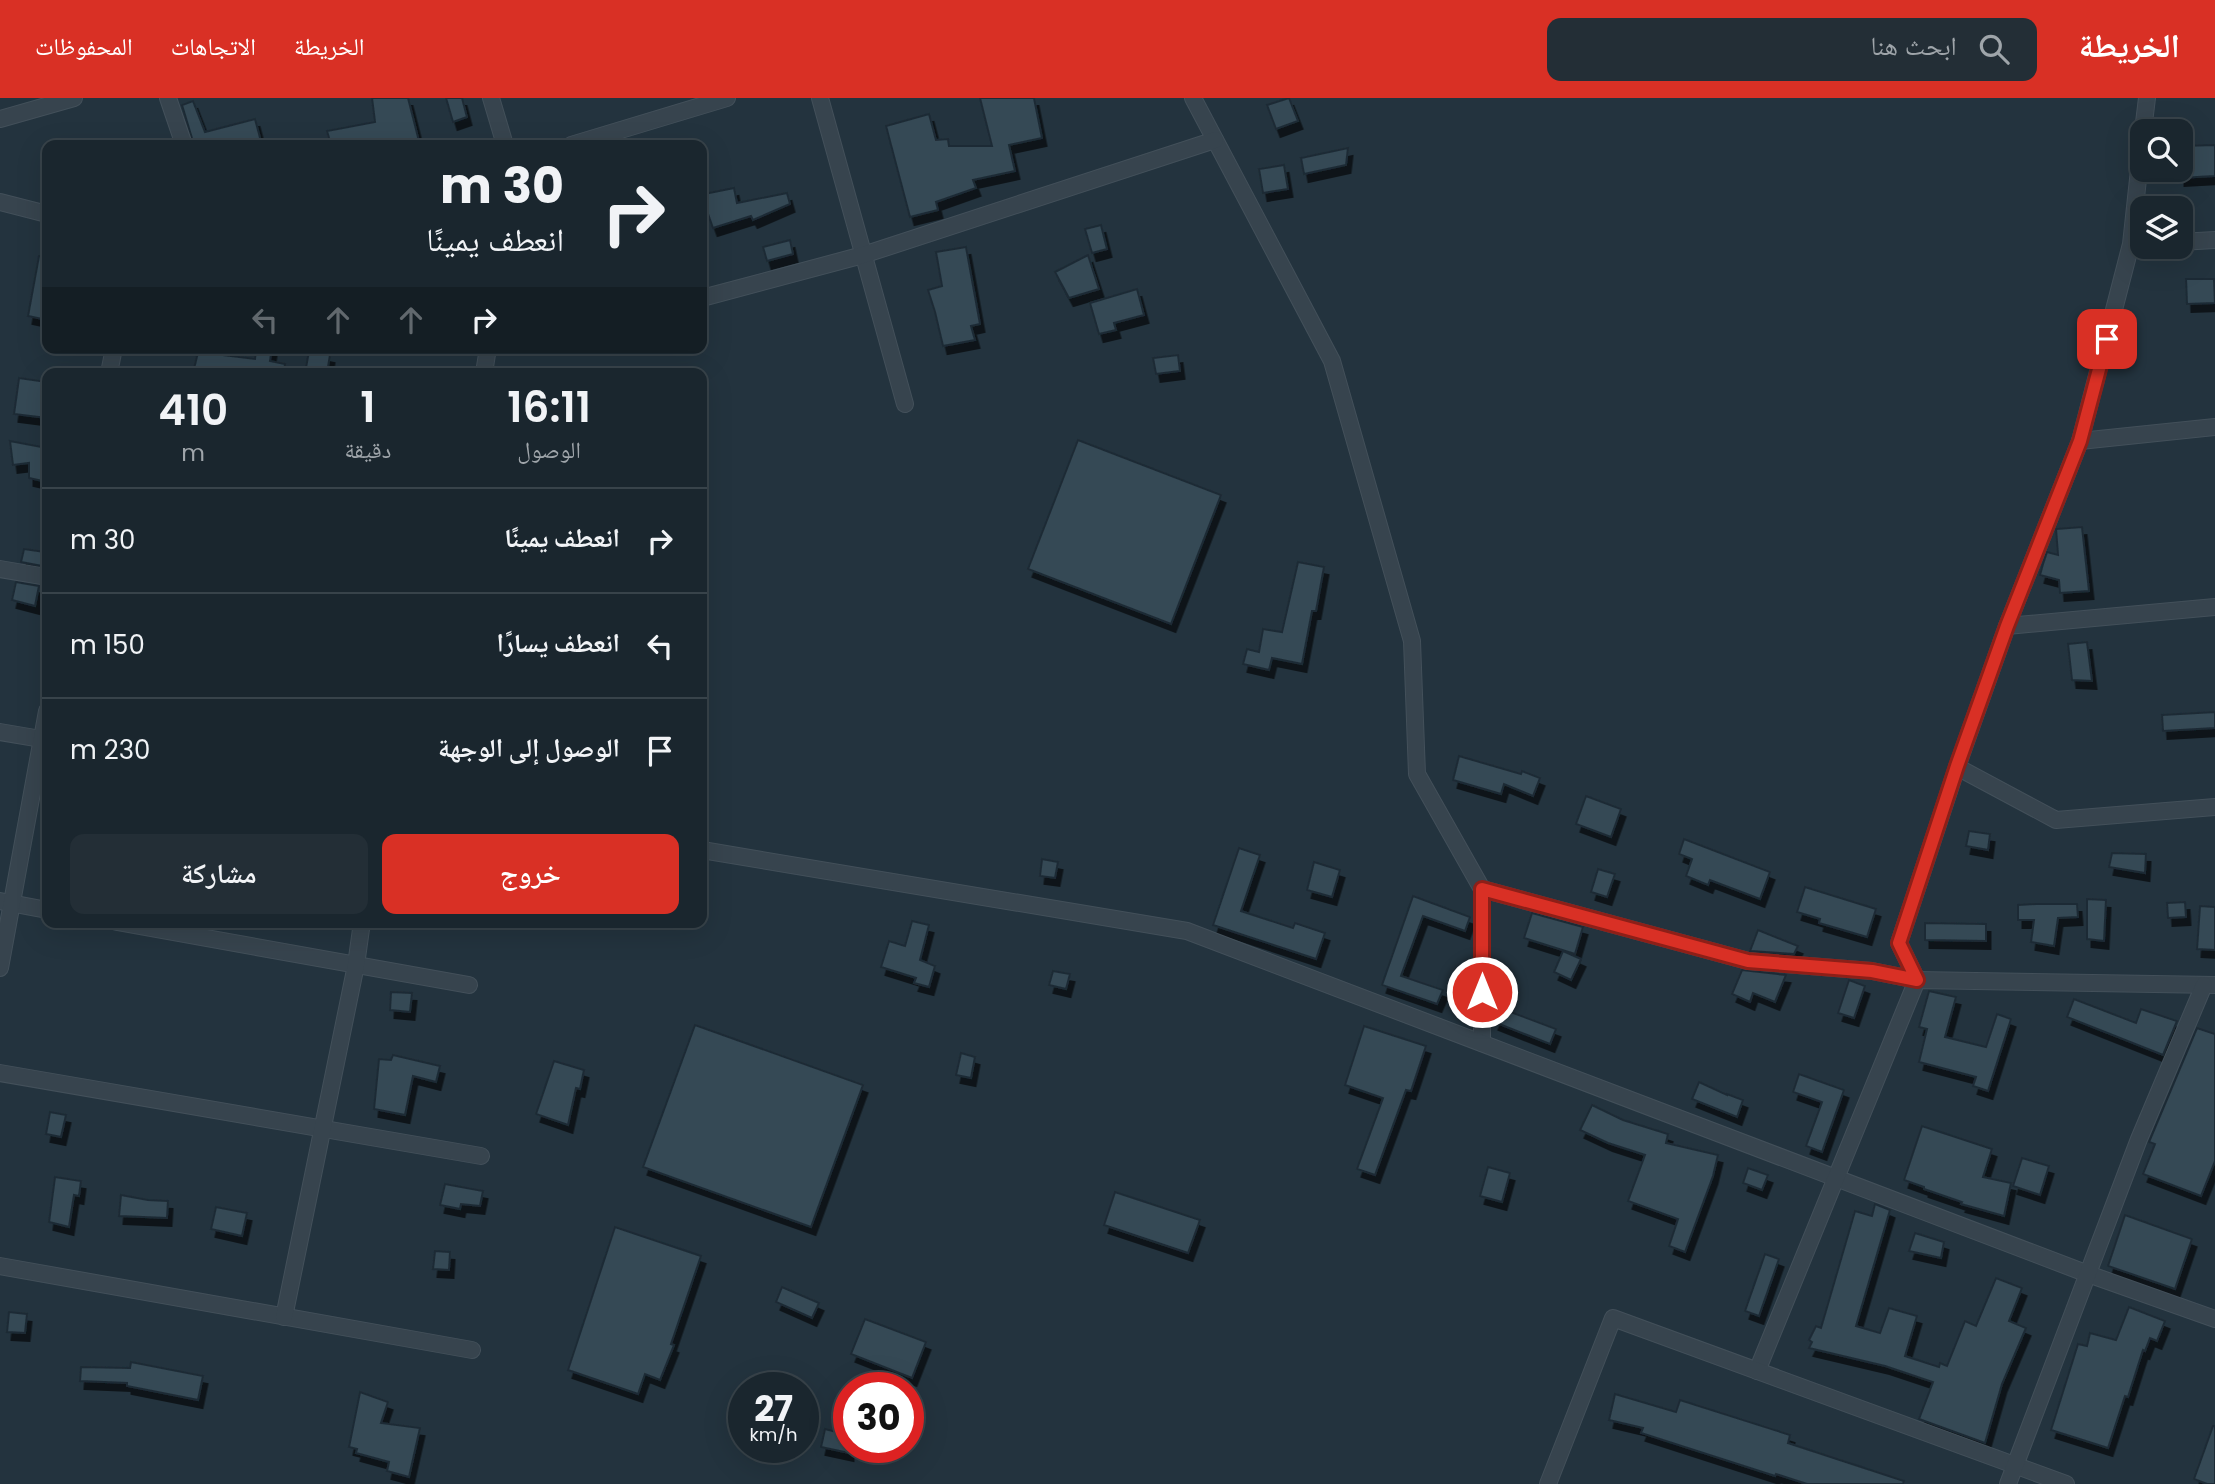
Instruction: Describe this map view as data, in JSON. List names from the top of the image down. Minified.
{"page":{"header":"الخريطة","search":"ابحث هنا","nav":["الخريطة","الاتجاهات","المحفوظات"],"turn":["30 m","انعطف يمينًا"],"eta":["16:11","الوصول","1","دقيقة","410","m"],"list":[{"name":"انعطف يمينًا","value":"30 m"},{"name":"انعطف يسارًا","value":"150 m"},{"name":"الوصول إلى الوجهة","value":"230 m"}],"buttons":["خروج","مشاركة"],"speed":"27 km/h","limit":"30"}}
